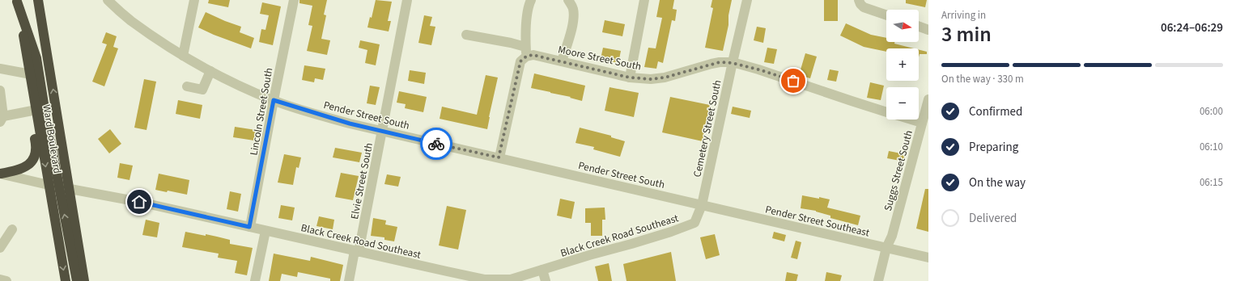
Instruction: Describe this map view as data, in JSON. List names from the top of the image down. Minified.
{"streets":{"highway":["Ward Boulevard"],"street":["Moore Street South","Lincoln Street South","Pender Street South","Cemetery Street South","Suggs Street South","Elvie Street South","Pender Street Southeast","Black Creek Road Southeast"]},"crossings":[["Moore Street South","Cemetery Street South"],["Moore Street South","Suggs Street South"],["Lincoln Street South","Pender Street South"],["Lincoln Street South","Black Creek Road Southeast"],["Pender Street South","Cemetery Street South"],["Pender Street South","Elvie Street South"],["Pender Street South","Pender Street Southeast"],["Pender Street South","Black Creek Road Southeast"],["Cemetery Street South","Pender Street Southeast"],["Cemetery Street South","Black Creek Road Southeast"],["Ward Boulevard","Black Creek Road Southeast"],["Suggs Street South","Pender Street Southeast"],["Elvie Street South","Black Creek Road Southeast"],["Pender Street Southeast","Black Creek Road Southeast"]],"north":"right","page":{"heading":["3 min","Arriving in","06:24–06:29"],"map_buttons":["+","−"],"bar":"On the way · 330 m","list":[["Confirmed","06:00"],["Preparing","06:10"],["On the way","06:15"],"Delivered"]}}
